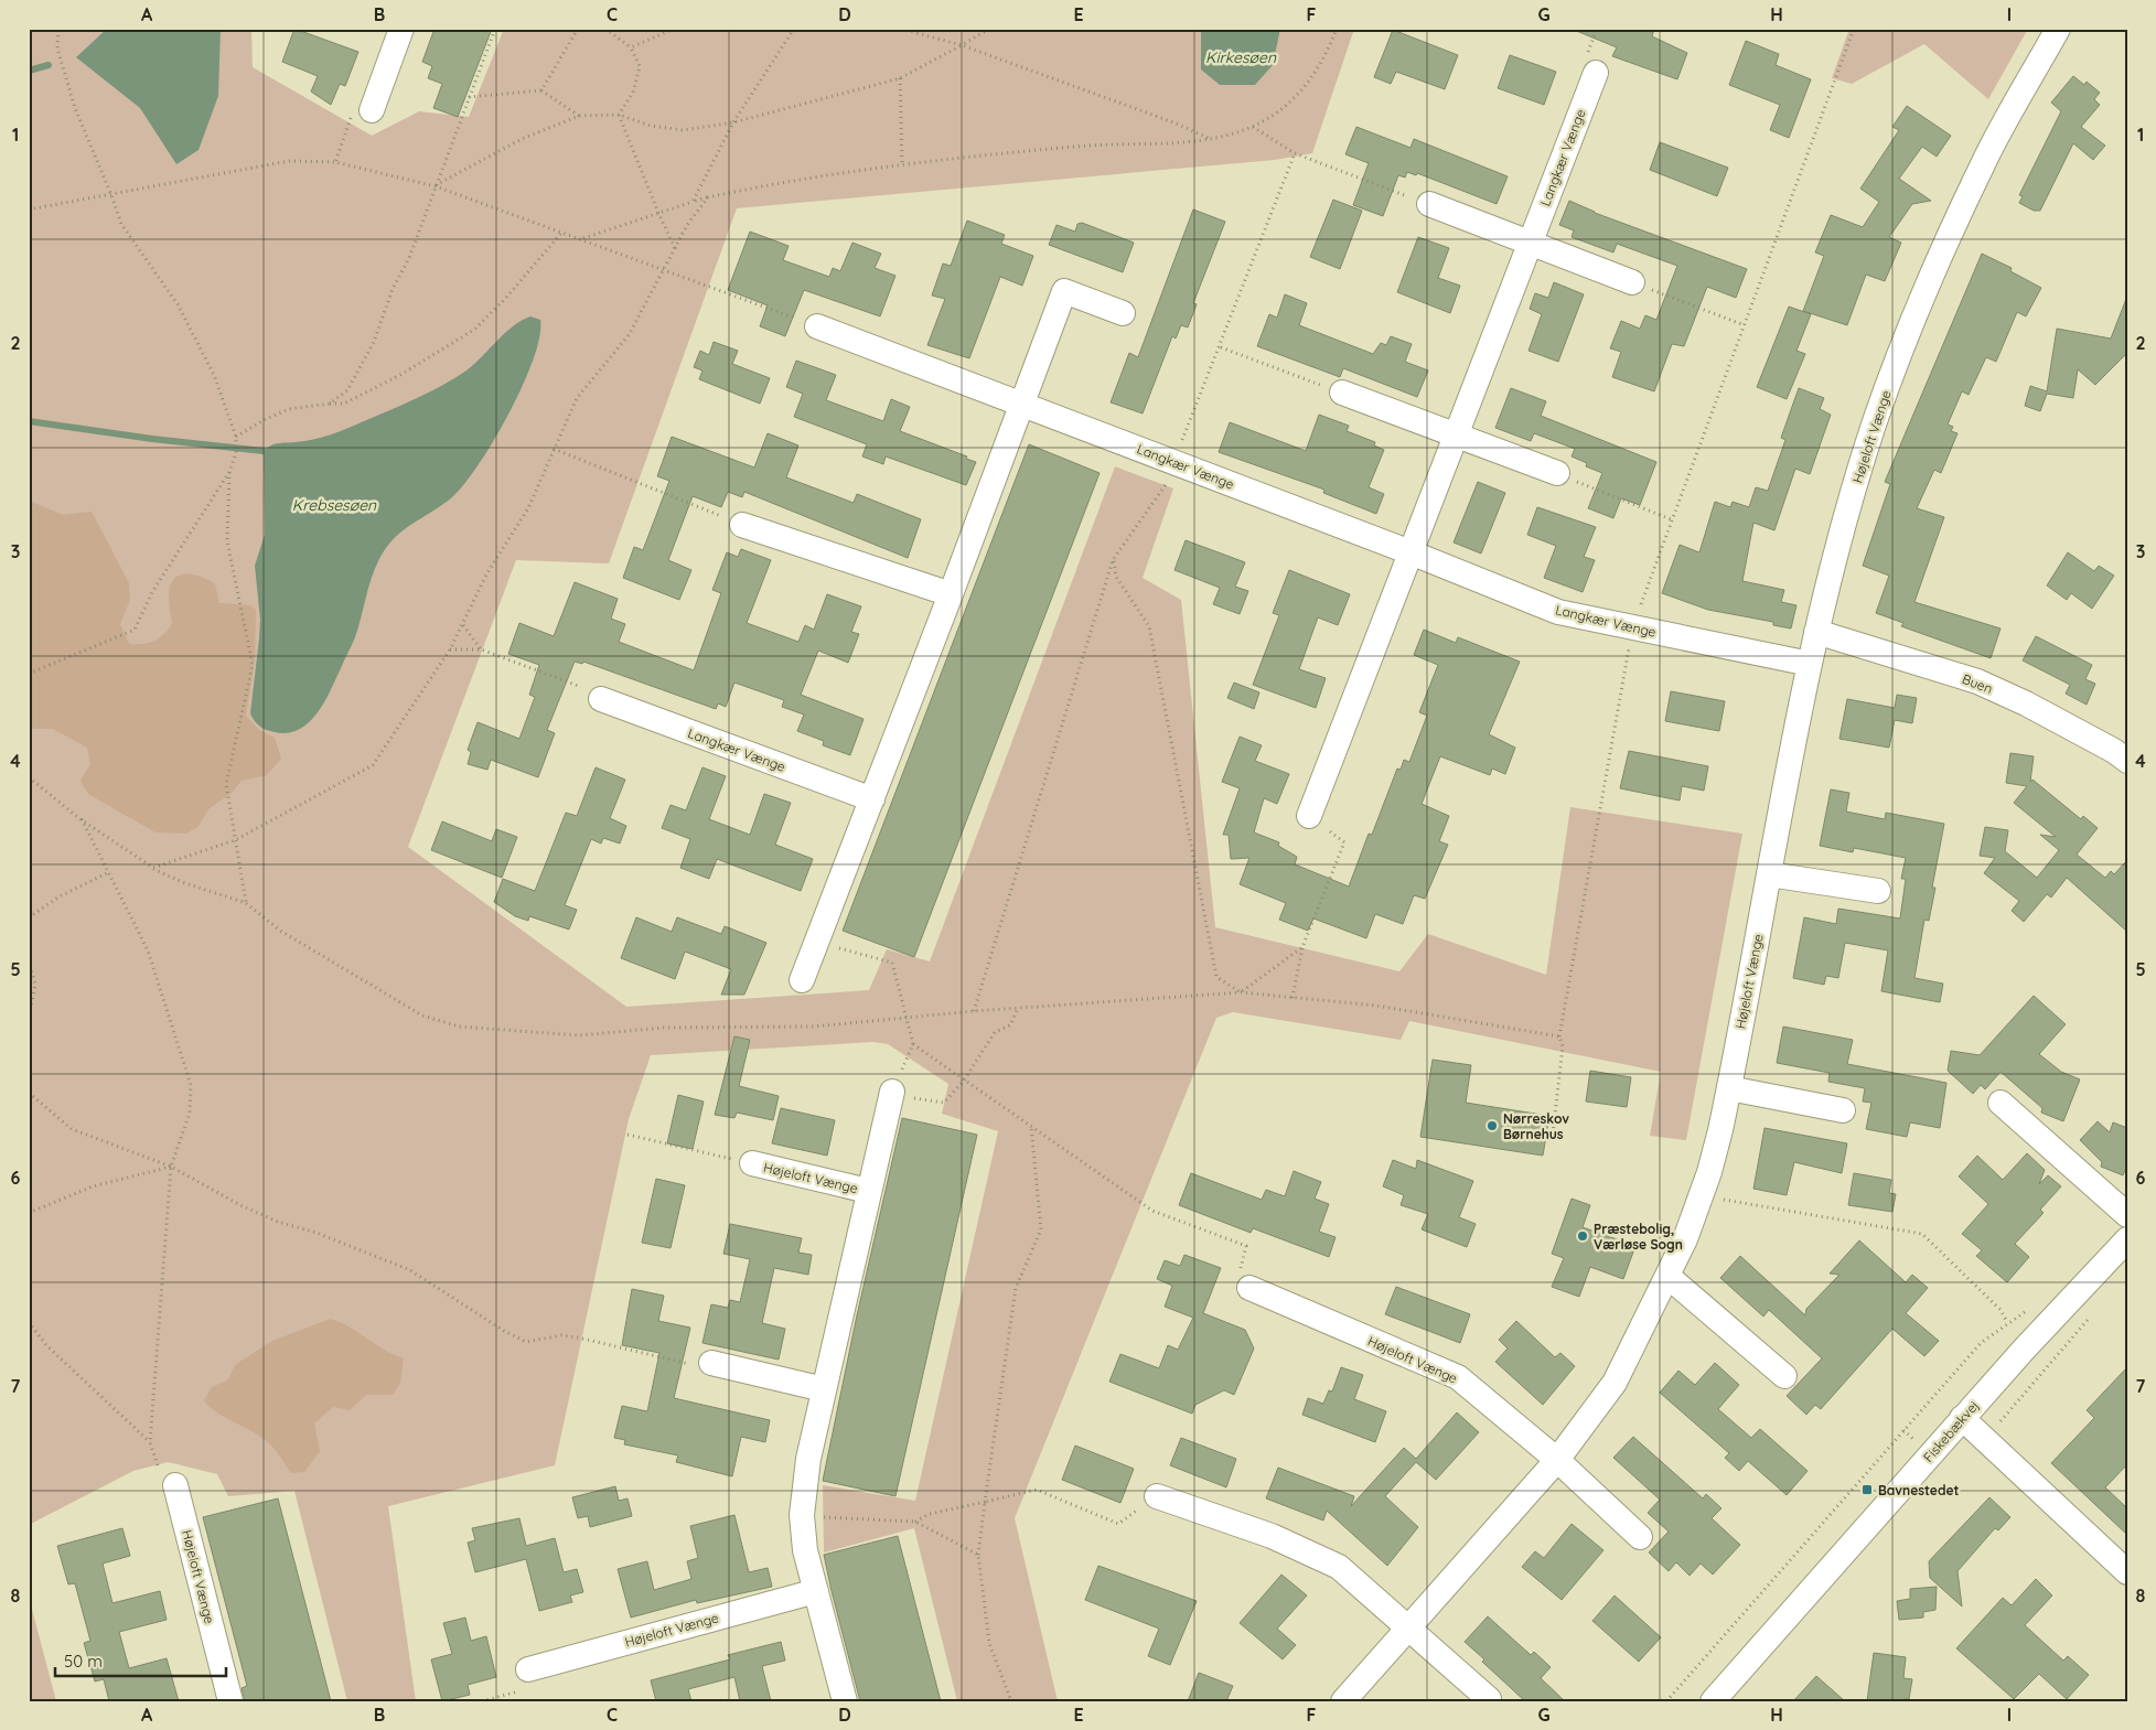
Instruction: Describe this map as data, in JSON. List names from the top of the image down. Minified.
{"streets":{"street":["Langkær Vænge","Højeloft Vænge","Buen","Fiskebækvej"]},"crossings":[["Langkær Vænge","Højeloft Vænge"],["Højeloft Vænge","Buen"]],"water":["Kirkesøen","Krebsesøen"],"places":{"other":["Nørreskov Børnehus","Præstebolig, Værløse Sogn"],"transit":["Bavnestedet"]},"scale_bar":"50 m","grid":{"columns":["A","B","C","D","E","F","G","H","I"],"rows":["1","2","3","4","5","6","7","8"]}}
